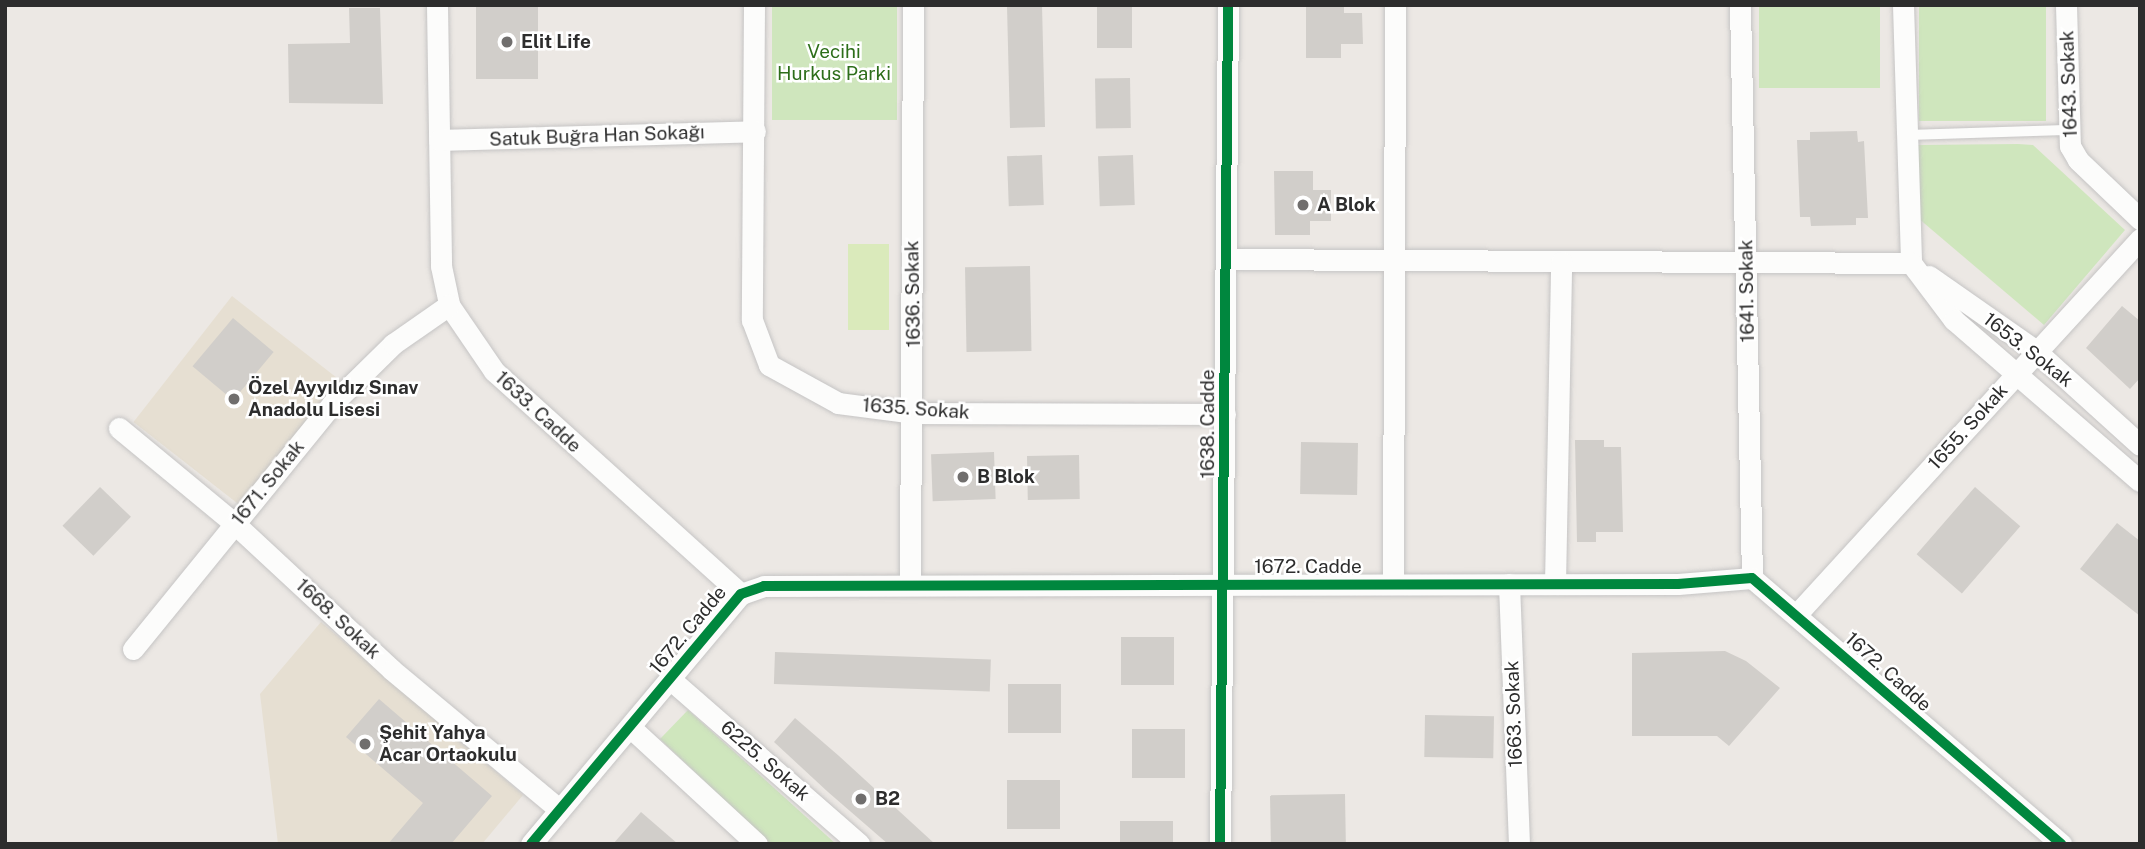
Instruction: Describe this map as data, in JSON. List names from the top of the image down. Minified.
{"streets":{"street":["1643. Sokak","Satuk Buğra Han Sokağı","1641. Sokak","1636. Sokak","1653. Sokak","1635. Sokak","1633. Cadde","1638. Cadde","1655. Sokak","1671. Sokak","1672. Cadde","1668. Sokak","1663. Sokak","6225. Sokak"]},"crossings":[["Satuk Buğra Han Sokağı","1635. Sokak"],["Satuk Buğra Han Sokağı","1633. Cadde"],["1641. Sokak","1672. Cadde"],["1636. Sokak","1635. Sokak"],["1636. Sokak","1672. Cadde"],["1653. Sokak","1655. Sokak"],["1635. Sokak","1638. Cadde"],["1633. Cadde","1671. Sokak"],["1633. Cadde","1672. Cadde"],["1638. Cadde","1672. Cadde"],["1655. Sokak","1672. Cadde"],["1671. Sokak","1668. Sokak"],["1672. Cadde","1668. Sokak"],["1672. Cadde","1663. Sokak"],["1672. Cadde","6225. Sokak"]],"parks":["Vecihi Hurkus Parki"],"places":["Elit Life","A Blok","Özel Ayyıldız Sınav Anadolu Lisesi","B Blok","Şehit Yahya Acar Ortaokulu","B2"]}
